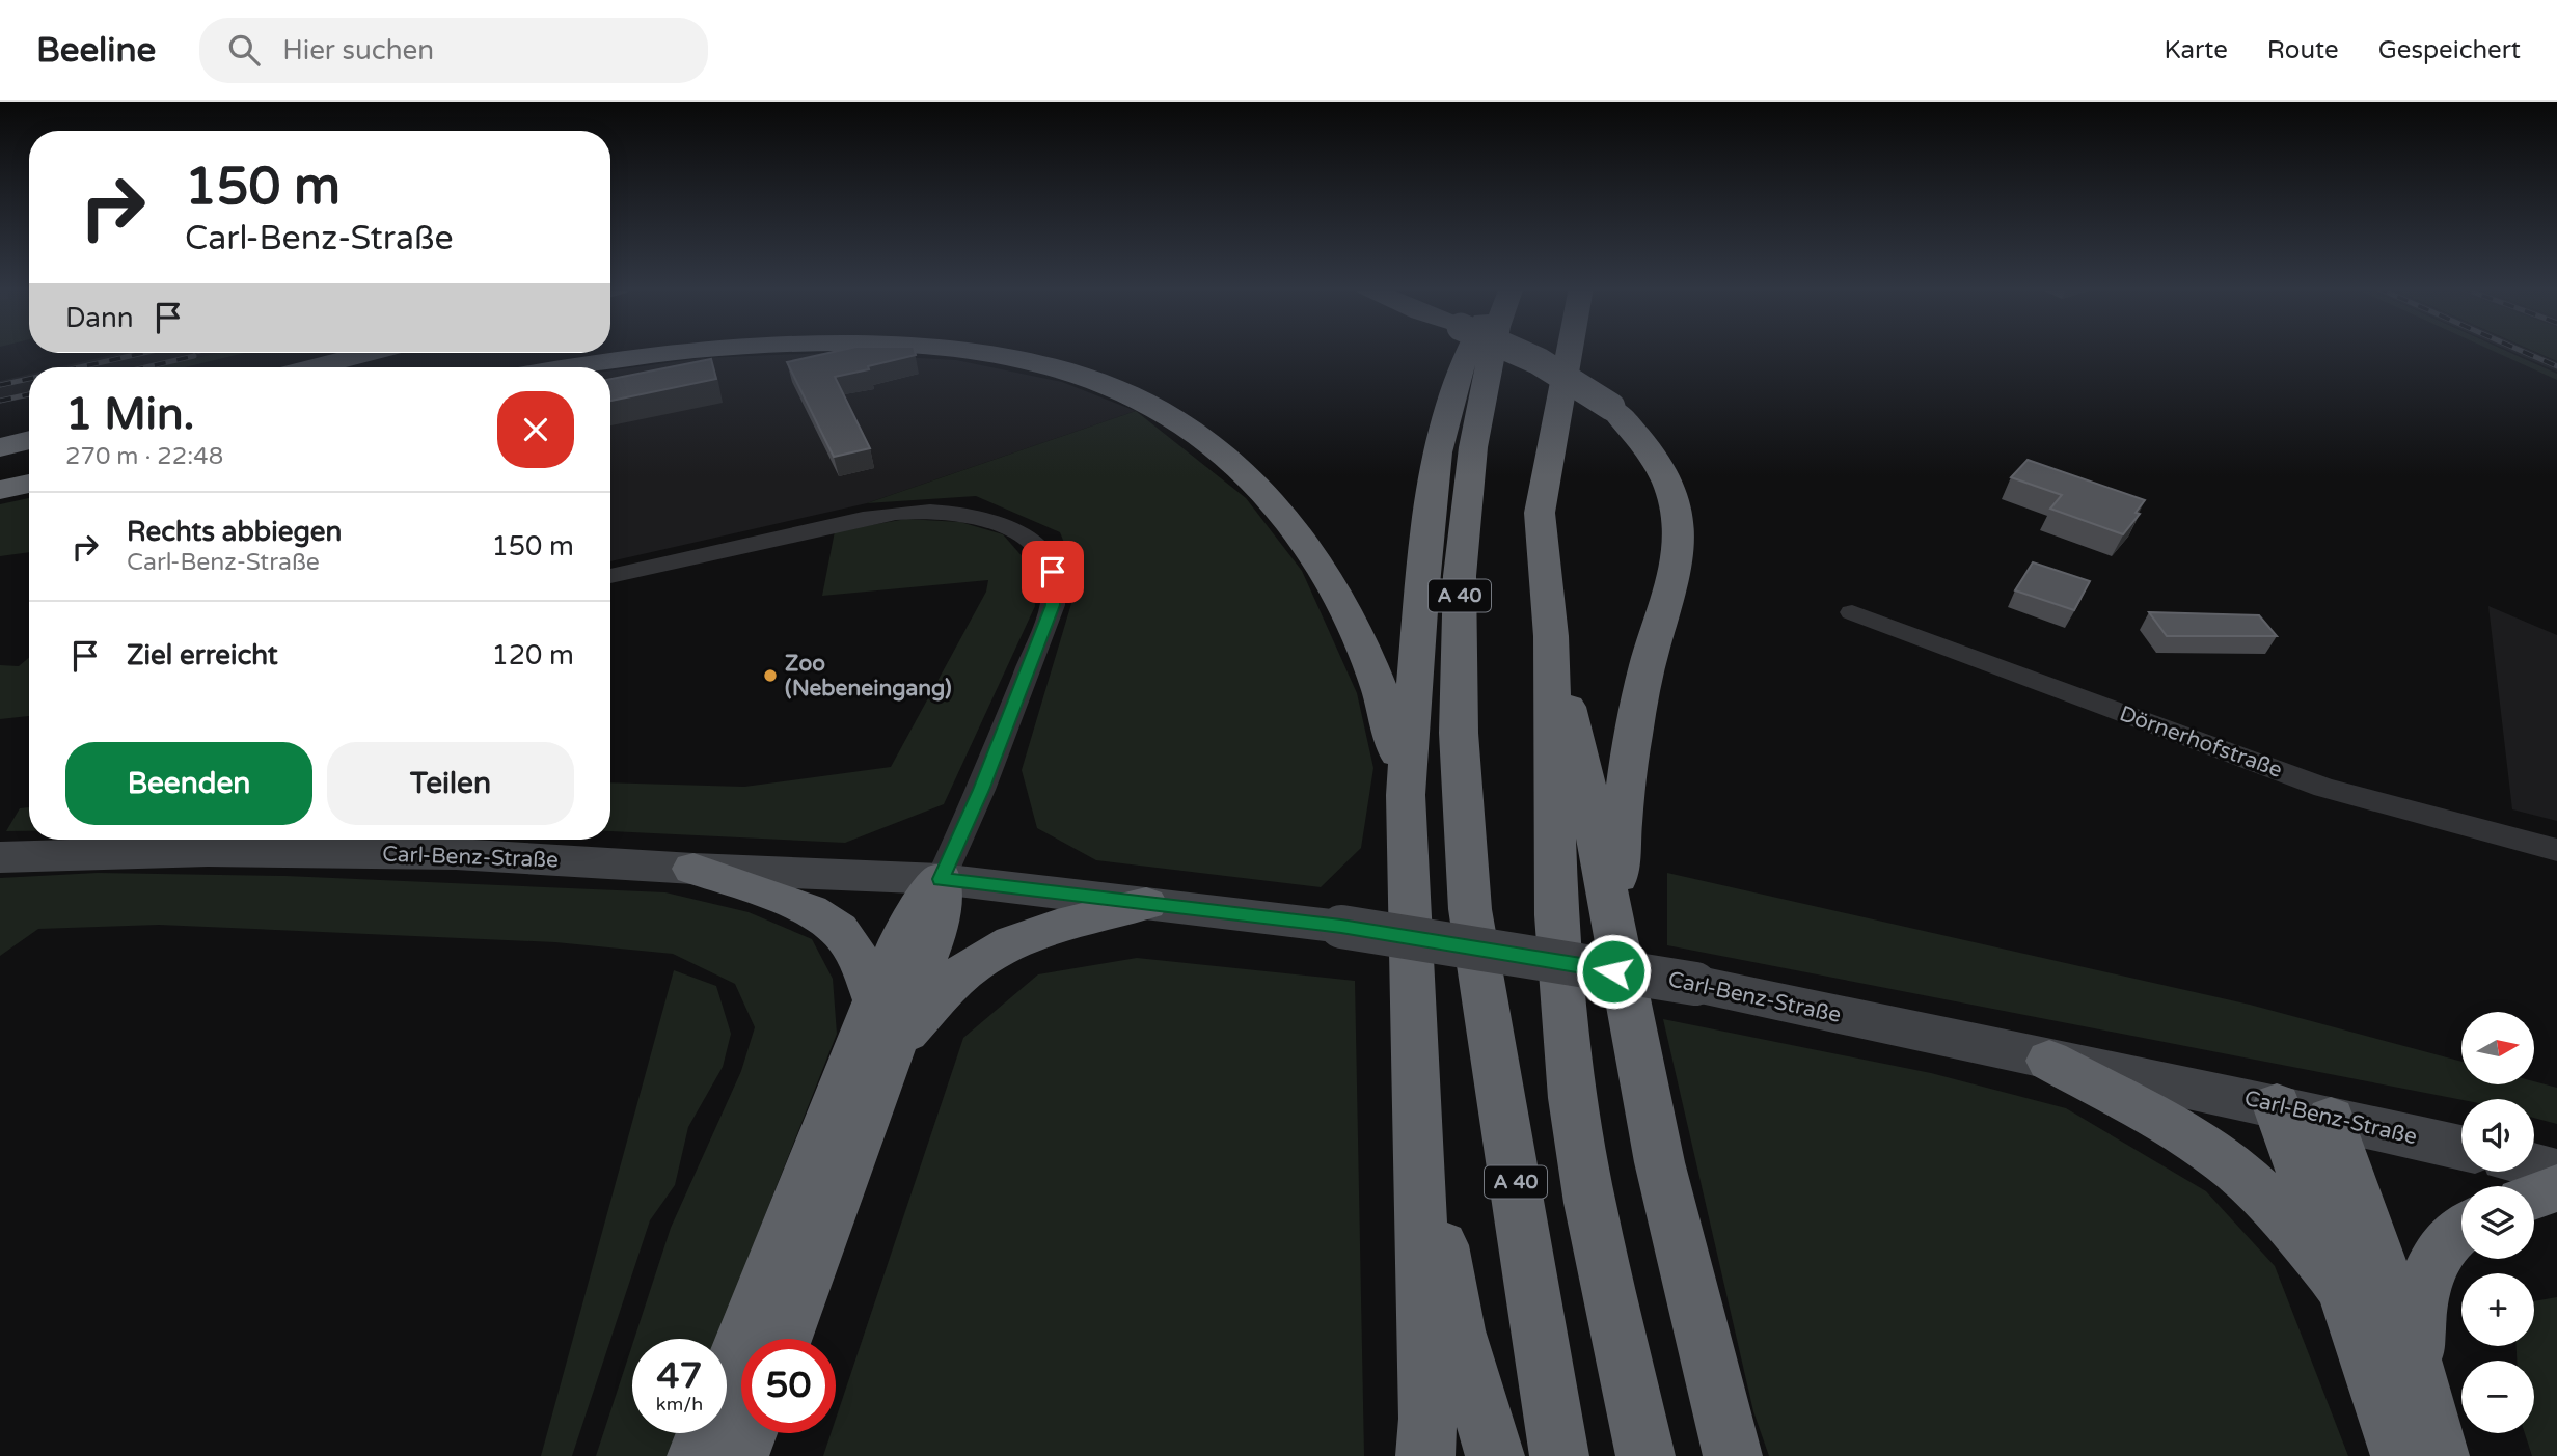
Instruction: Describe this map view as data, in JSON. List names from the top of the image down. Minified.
{"streets":{"highway":["A 40"],"main road":["Carl-Benz-Straße"],"street":["Dörnerhofstraße"]},"places":["Zoo (Nebeneingang)"],"north":"right","page":{"header":"Beeline","search":"Hier suchen","nav":["Karte","Route","Gespeichert"],"turn":["150 m","Carl-Benz-Straße"],"then":"Dann","heading":["1 Min.","270 m · 22:48"],"list":[{"name":"Rechts abbiegen","note":"Carl-Benz-Straße","value":"150 m"},{"name":"Ziel erreicht","value":"120 m"}],"buttons":["Beenden","Teilen"],"map_buttons":["+","−"],"speed":"47 km/h","limit":"50"}}
